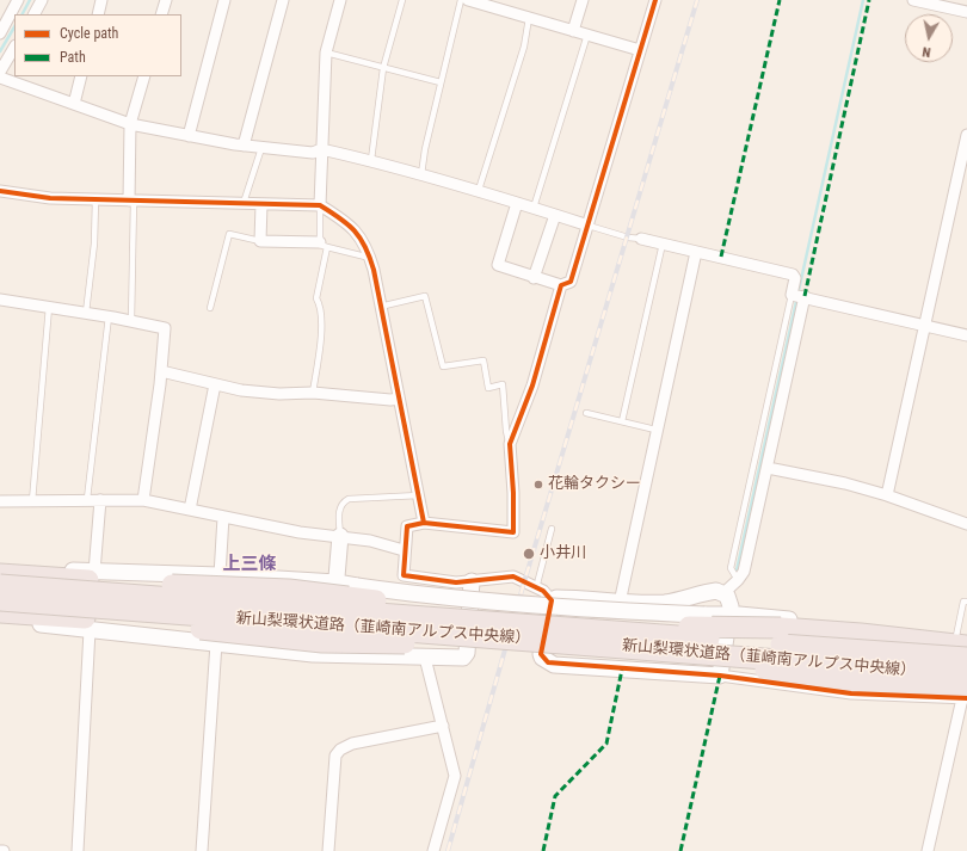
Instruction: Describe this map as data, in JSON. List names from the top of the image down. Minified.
{"streets":{"highway":["新山梨環状道路（韮崎南アルプス中央線）"]},"districts":["上三條"],"places":["花輪タクシー","小井川"],"legend":["Cycle path","Path"],"north":"bottom"}
